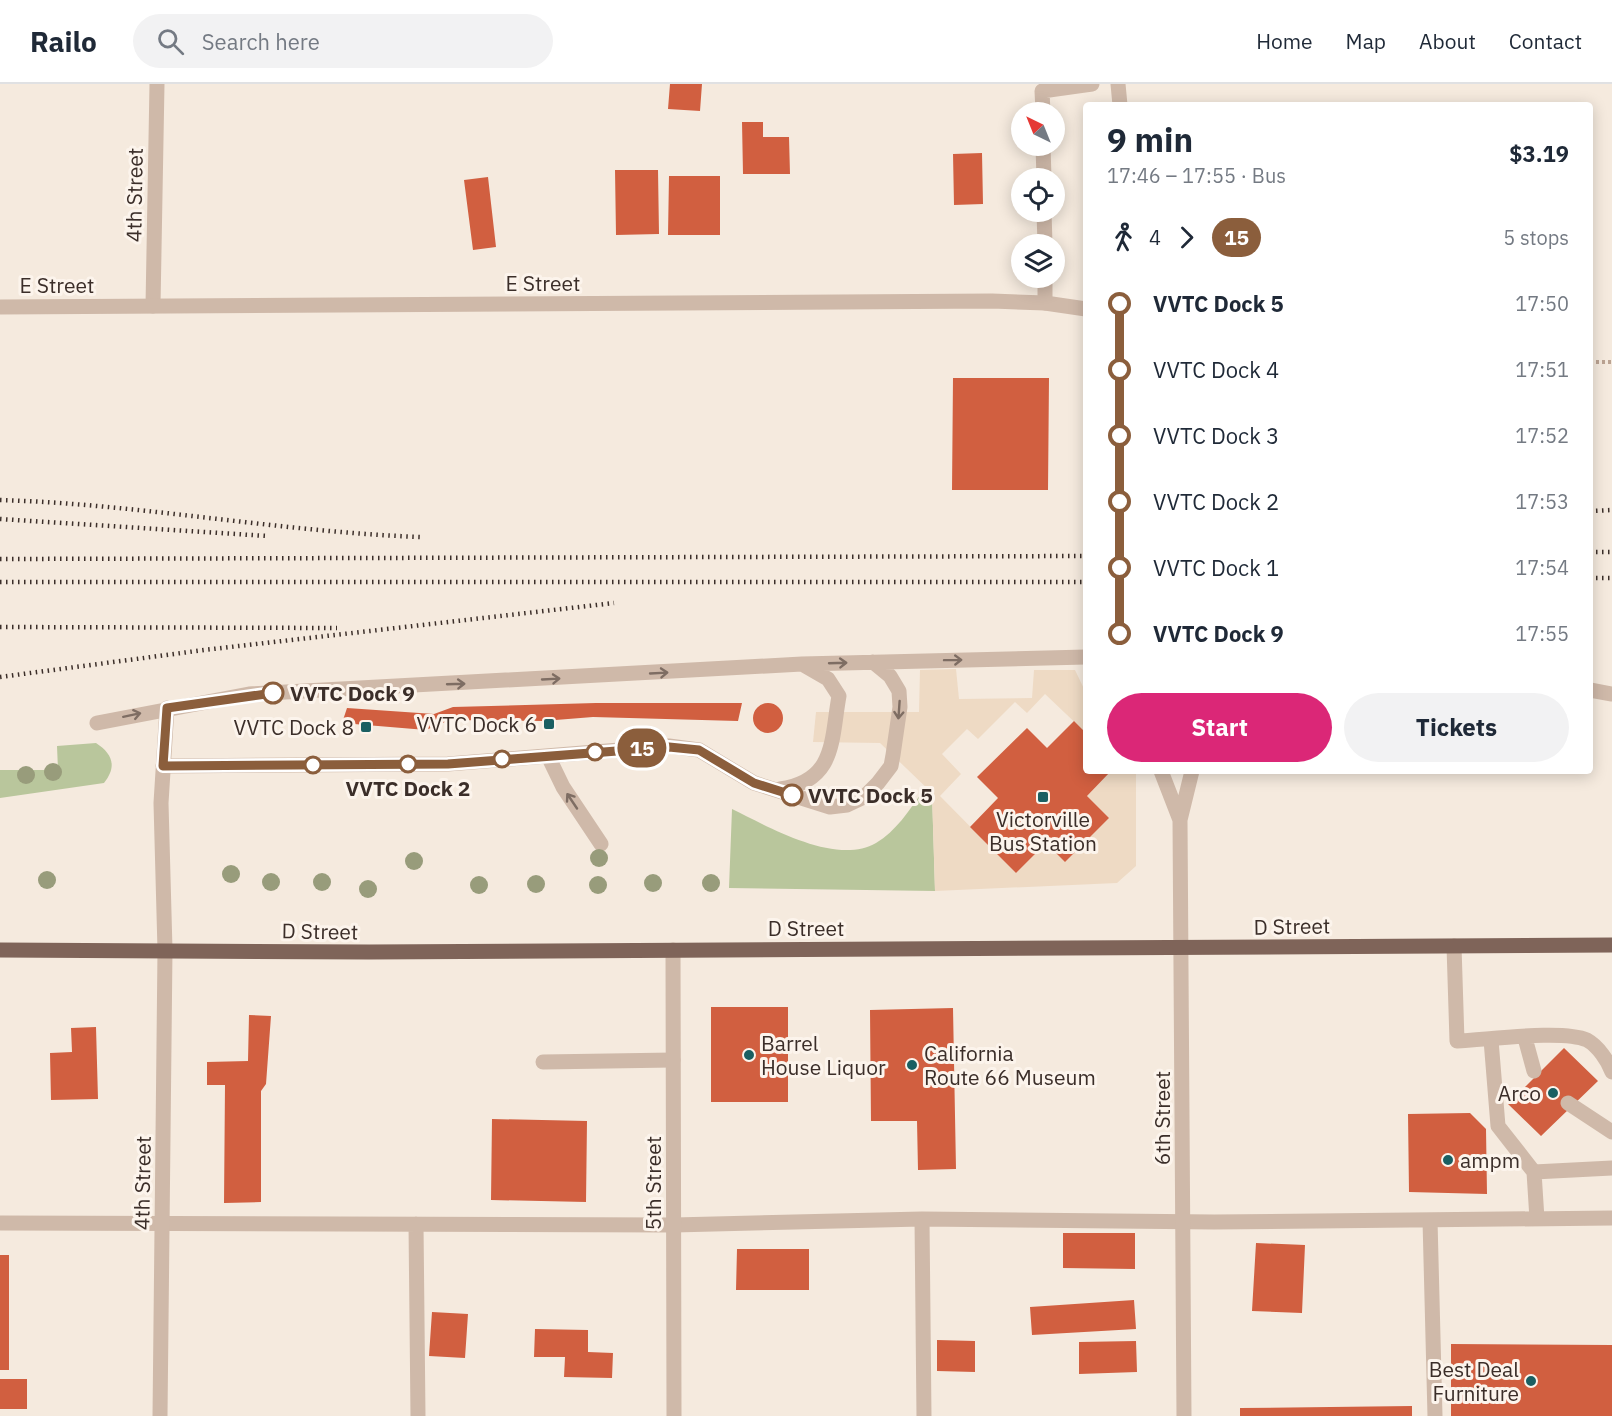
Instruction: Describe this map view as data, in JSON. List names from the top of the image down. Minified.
{"streets":{"main road":["D Street"],"street":["4th Street","E Street","6th Street","5th Street"]},"crossings":[["4th Street","E Street"],["4th Street","D Street"],["D Street","6th Street"],["D Street","5th Street"]],"places":{"other":["VVTC Dock 9","VVTC Dock 2","VVTC Dock 5","Barrel House Liquor","California Route 66 Museum","Arco","ampm","Best Deal Furniture"],"transit":["VVTC Dock 6","VVTC Dock 8","Victorville Bus Station"]},"lines":["bus line 15"],"north":"top left","page":{"header":"Railo","search":"Search here","nav":["Home","Map","About","Contact"],"on_map":"15","heading":["9 min","17:46 – 17:55 · Bus","$3.19"],"legs":["4","15","5 stops"],"list":[{"name":"VVTC Dock 5","value":"17:50"},{"name":"VVTC Dock 4","value":"17:51"},{"name":"VVTC Dock 3","value":"17:52"},{"name":"VVTC Dock 2","value":"17:53"},{"name":"VVTC Dock 1","value":"17:54"},{"name":"VVTC Dock 9","value":"17:55"}],"buttons":["Start","Tickets"]}}
